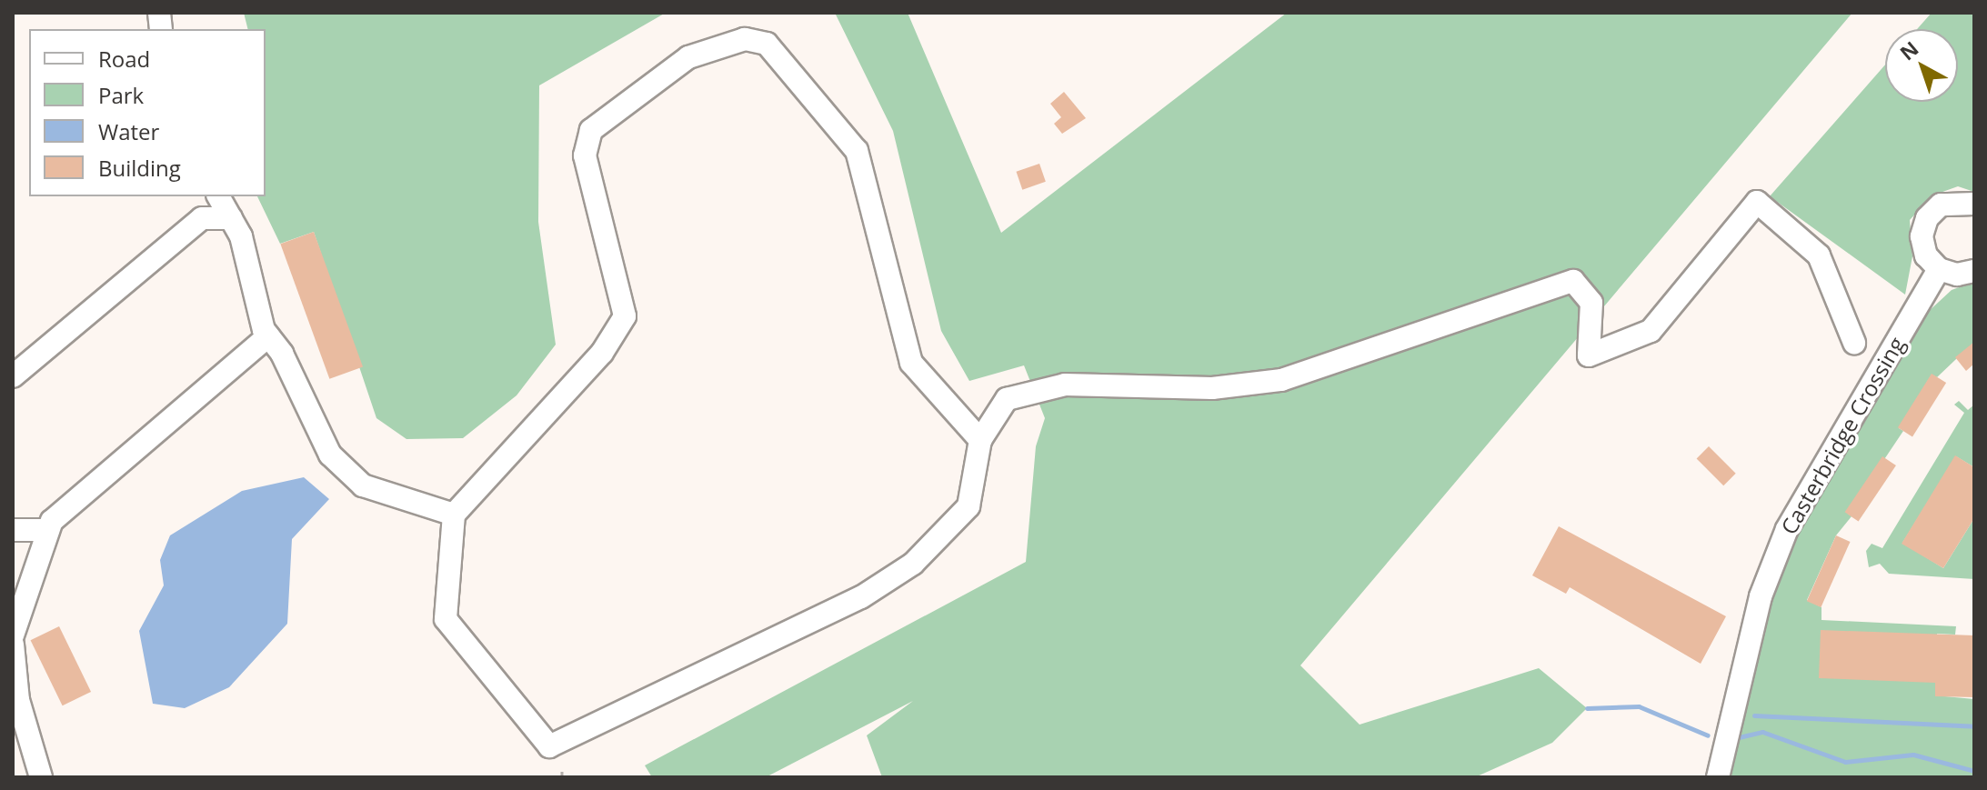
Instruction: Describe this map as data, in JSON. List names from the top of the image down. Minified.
{"streets":{"street":["Casterbridge Crossing"]},"legend":["Road","Park","Water","Building"],"north":"top left"}
